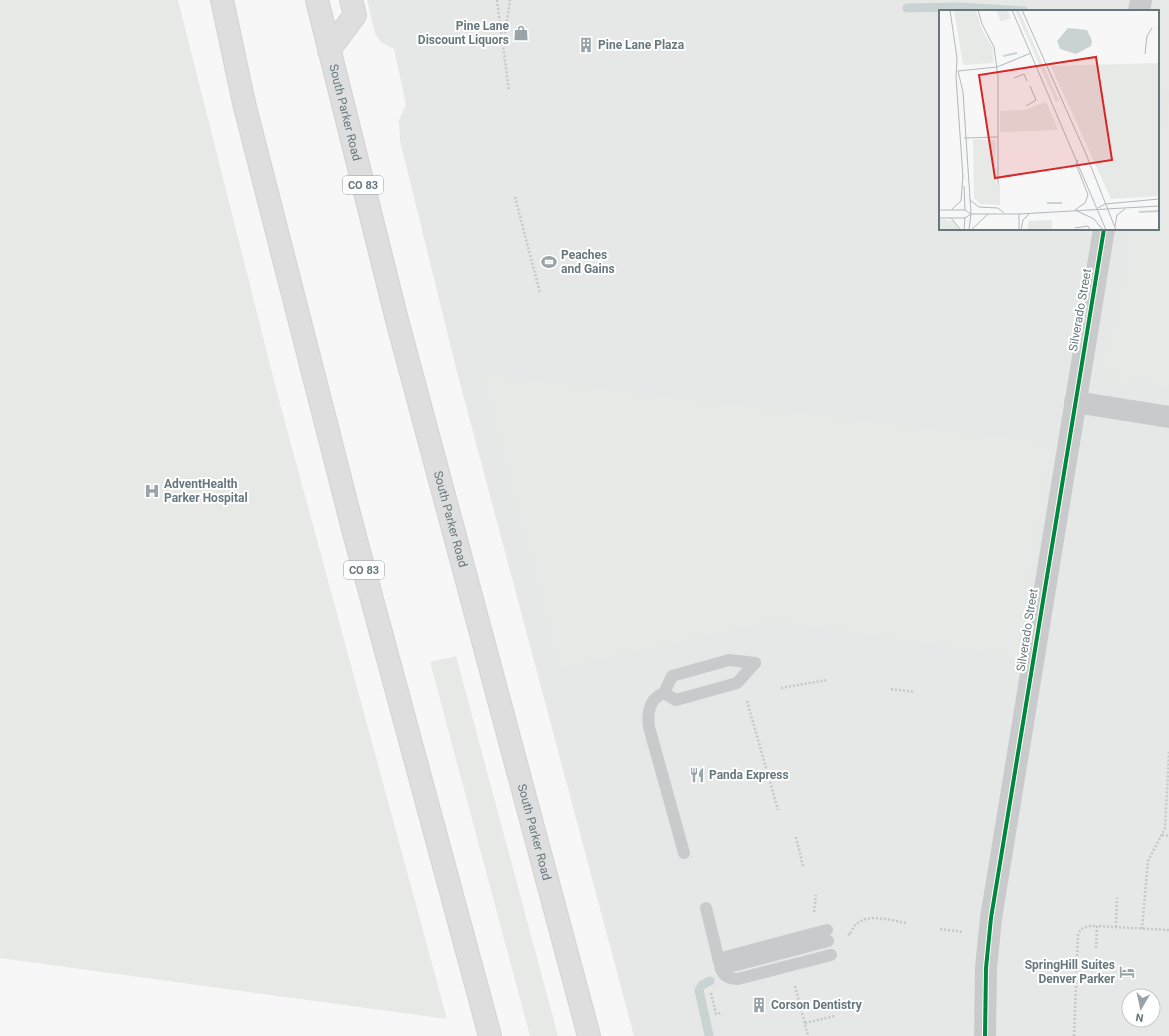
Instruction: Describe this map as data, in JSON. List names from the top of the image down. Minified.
{"streets":{"highway":["South Parker Road","CO 83"],"street":["Silverado Street"]},"places":{"shop":["Pine Lane Discount Liquors"],"building":["Pine Lane Plaza","Corson Dentistry"],"sports":["Peaches and Gains"],"hospital":["AdventHealth Parker Hospital"],"restaurant":["Panda Express"],"hotel":["SpringHill Suites Denver Parker"]},"north":"bottom"}
